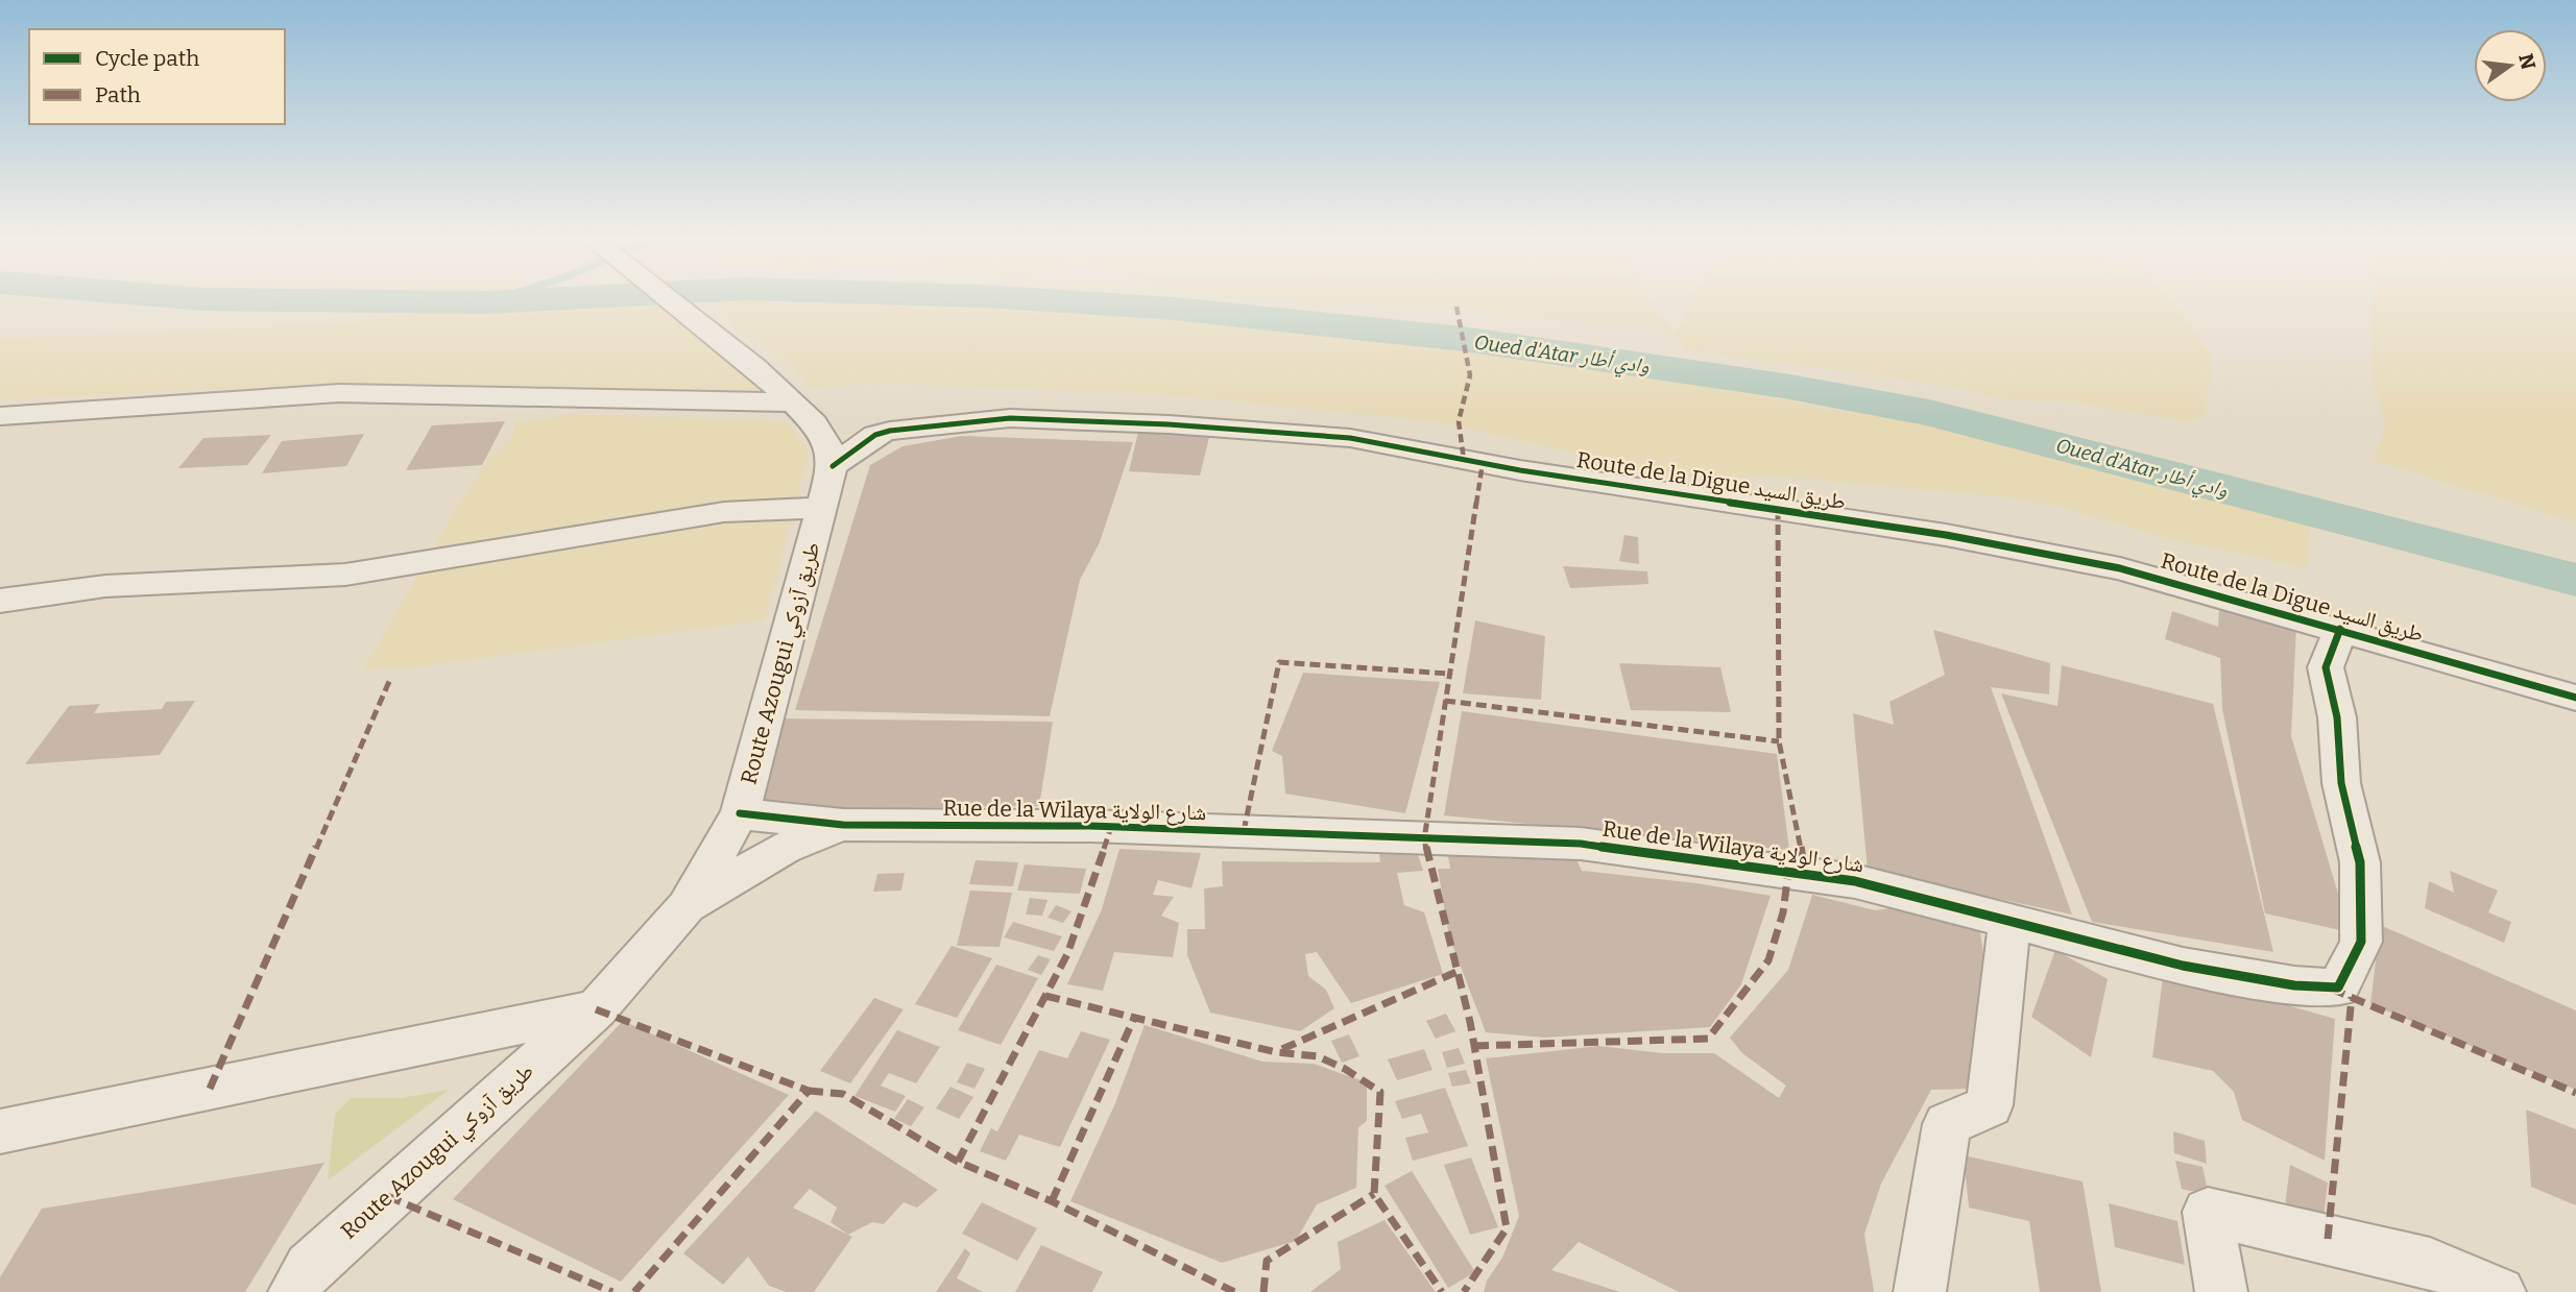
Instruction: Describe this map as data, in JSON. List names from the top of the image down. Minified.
{"streets":{"street":["Route de la Digue طريق السيد","Route Azougui طريق آزوكي","Rue de la Wilaya شارع الولاية"]},"crossings":[["Route de la Digue طريق السيد","Route Azougui طريق آزوكي"],["Route de la Digue طريق السيد","Rue de la Wilaya شارع الولاية"],["Route Azougui طريق آزوكي","Rue de la Wilaya شارع الولاية"]],"water":["Oued d'Atar وادي أطار"],"legend":["Cycle path","Path"],"north":"right"}
